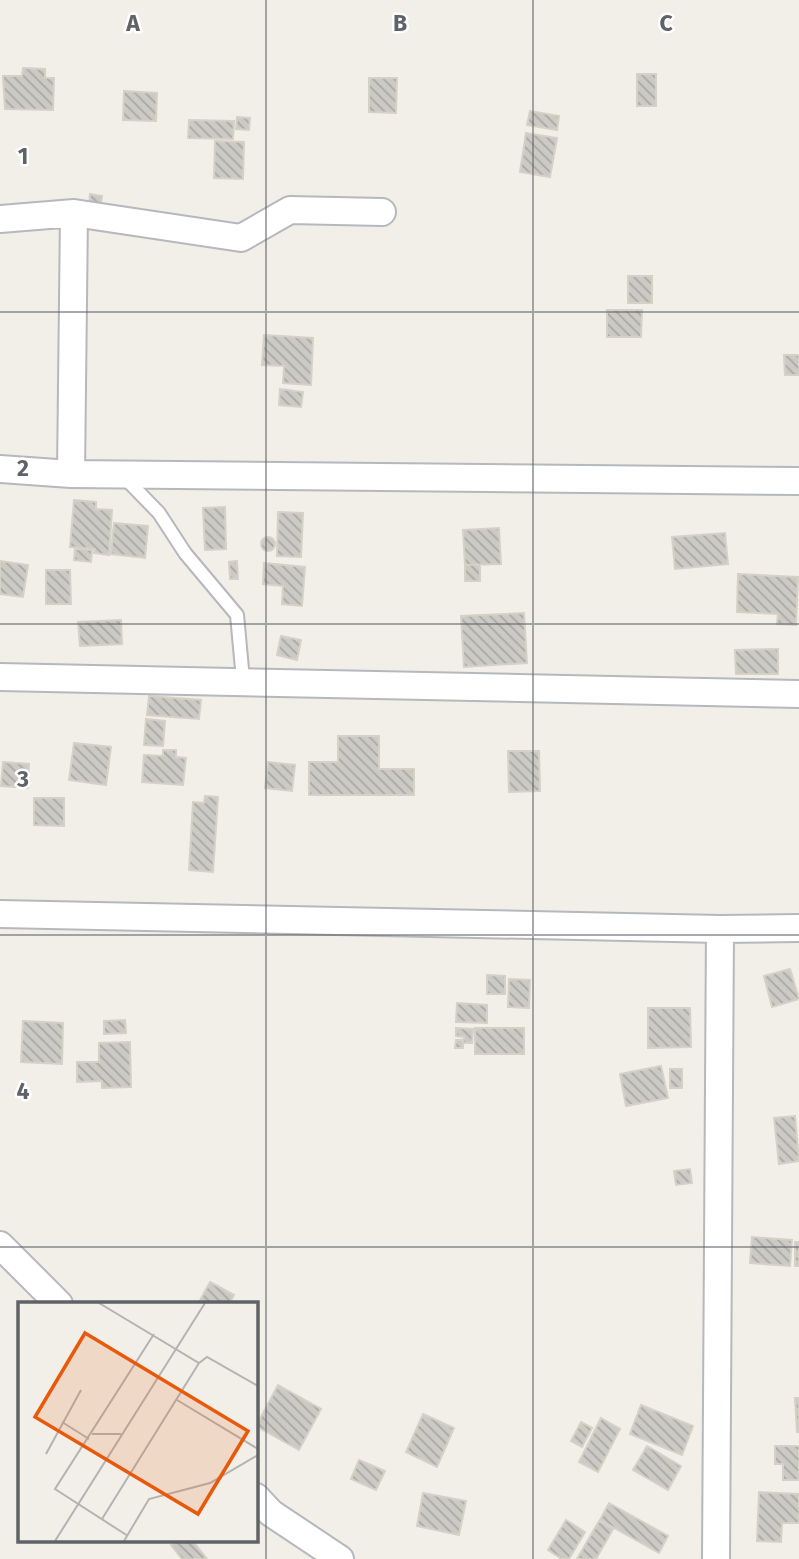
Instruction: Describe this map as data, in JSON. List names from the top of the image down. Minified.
{"grid":{"columns":["A","B","C"],"rows":["1","2","3","4"]}}
